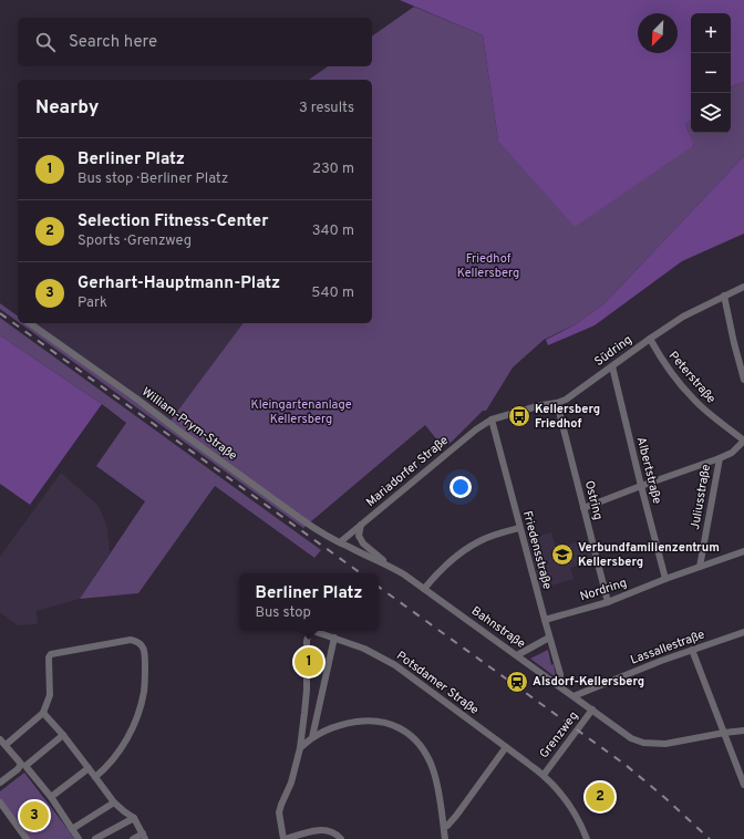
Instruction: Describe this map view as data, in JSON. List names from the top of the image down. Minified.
{"streets":{"street":["Südring","Peterstraße","William-Prym-Straße","Albertstraße","Mariadorfer Straße","Juliusstraße","Ostring","Friedensstraße","Nordring","Bahnstraße","Lassallestraße","Potsdamer Straße","Grenzweg"]},"crossings":[["Südring","Peterstraße"],["Südring","Albertstraße"],["Südring","Mariadorfer Straße"],["Südring","Ostring"],["Südring","Friedensstraße"],["William-Prym-Straße","Mariadorfer Straße"],["William-Prym-Straße","Bahnstraße"],["Albertstraße","Nordring"],["Mariadorfer Straße","Friedensstraße"],["Mariadorfer Straße","Bahnstraße"],["Juliusstraße","Nordring"],["Ostring","Nordring"],["Friedensstraße","Nordring"],["Friedensstraße","Bahnstraße"],["Bahnstraße","Lassallestraße"],["Bahnstraße","Grenzweg"],["Potsdamer Straße","Grenzweg"]],"parks":["Friedhof Kellersberg","Kleingartenanlage Kellersberg"],"places":{"bus stop":["Kellersberg Friedhof"],"school or university":["Verbundfamilienzentrum Kellersberg"],"station":["Alsdorf-Kellersberg"]},"north":"bottom left","page":{"map_buttons":["+","−"],"search":"Search here","heading":["Nearby","3 results"],"list":[{"mark":"1","name":"Berliner Platz","note":"Bus stop · Berliner Platz","value":"230 m"},{"mark":"2","name":"Selection Fitness-Center","note":"Sports · Grenzweg","value":"340 m"},{"mark":"3","name":"Gerhart-Hauptmann-Platz","note":"Park","value":"540 m"}],"popup":["Berliner Platz","Bus stop"],"pins":["1","2","3"]}}
